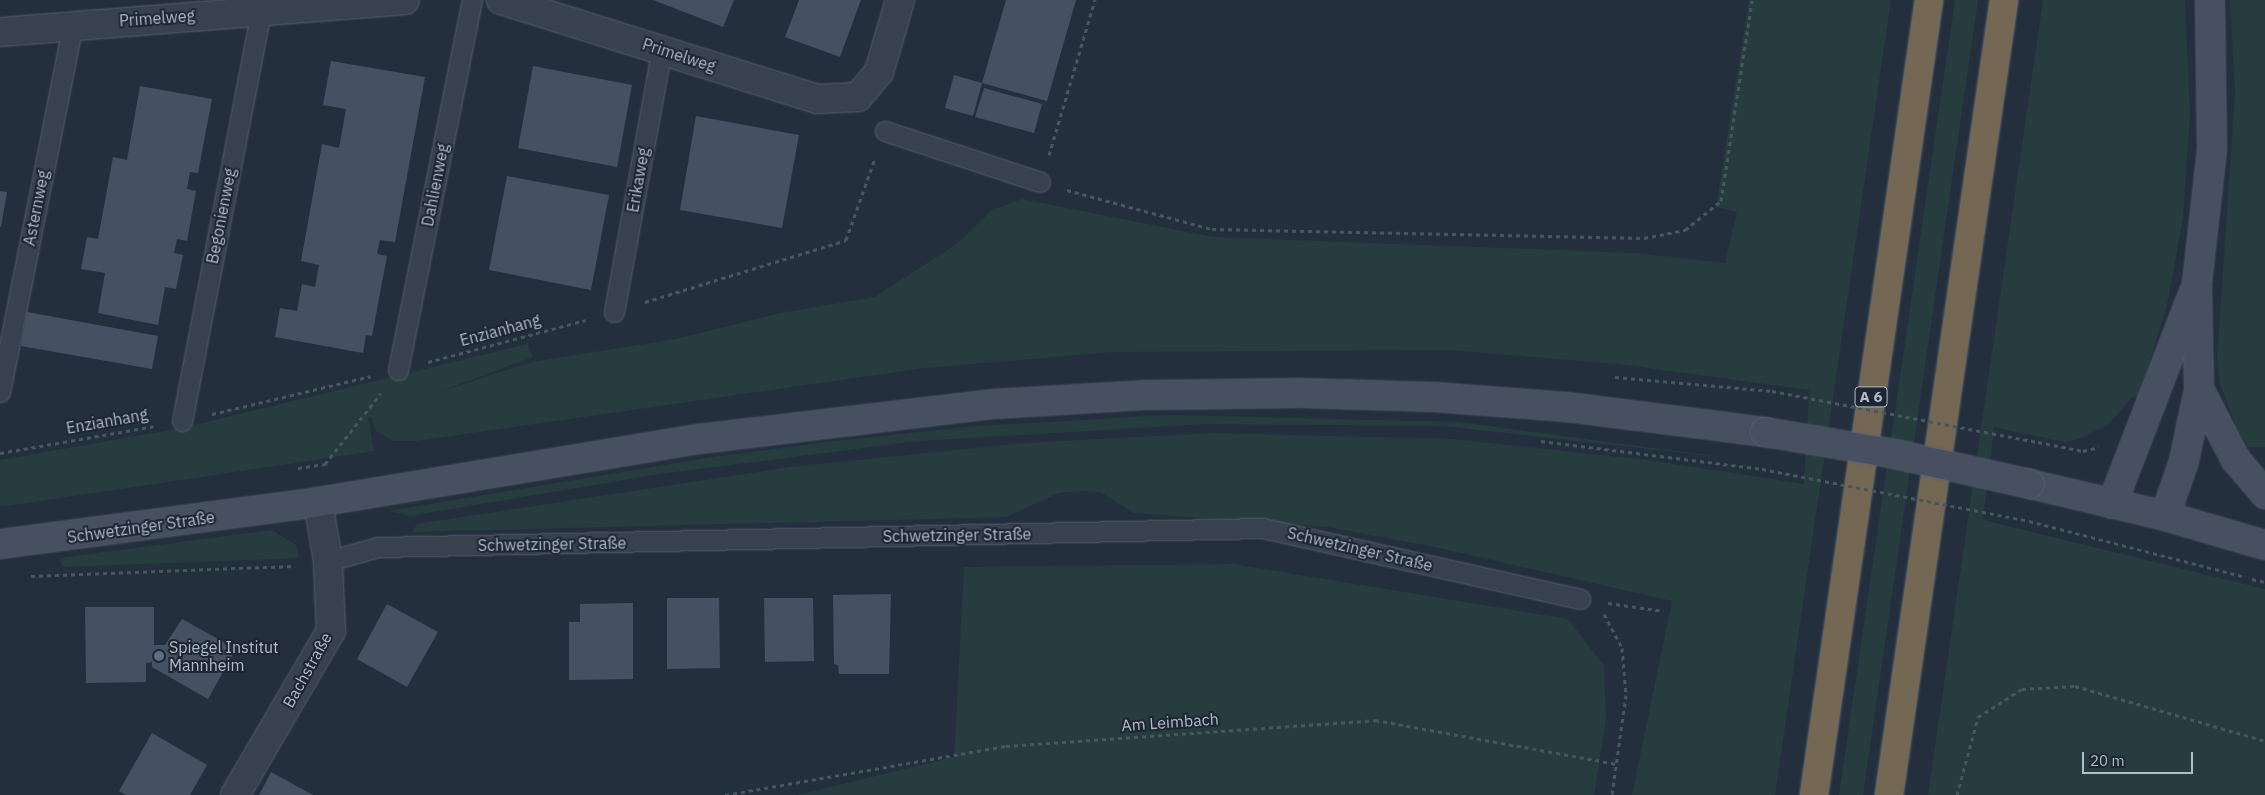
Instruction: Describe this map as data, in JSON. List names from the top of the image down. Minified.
{"streets":{"highway":["A 6"],"main road":["Schwetzinger Straße"],"street":["Primelweg","Bachstraße"],"lane":["Erikaweg","Dahlienweg","Asternweg","Begonienweg"],"path":["Enzianhang","Am Leimbach"]},"crossings":[["Primelweg","Erikaweg"],["Primelweg","Asternweg"],["Primelweg","Begonienweg"],["Erikaweg","Enzianhang"],["Dahlienweg","Enzianhang"],["Begonienweg","Enzianhang"],["Schwetzinger Straße","Bachstraße"]],"places":["Spiegel Institut Mannheim"],"scale_bar":"20 m"}
